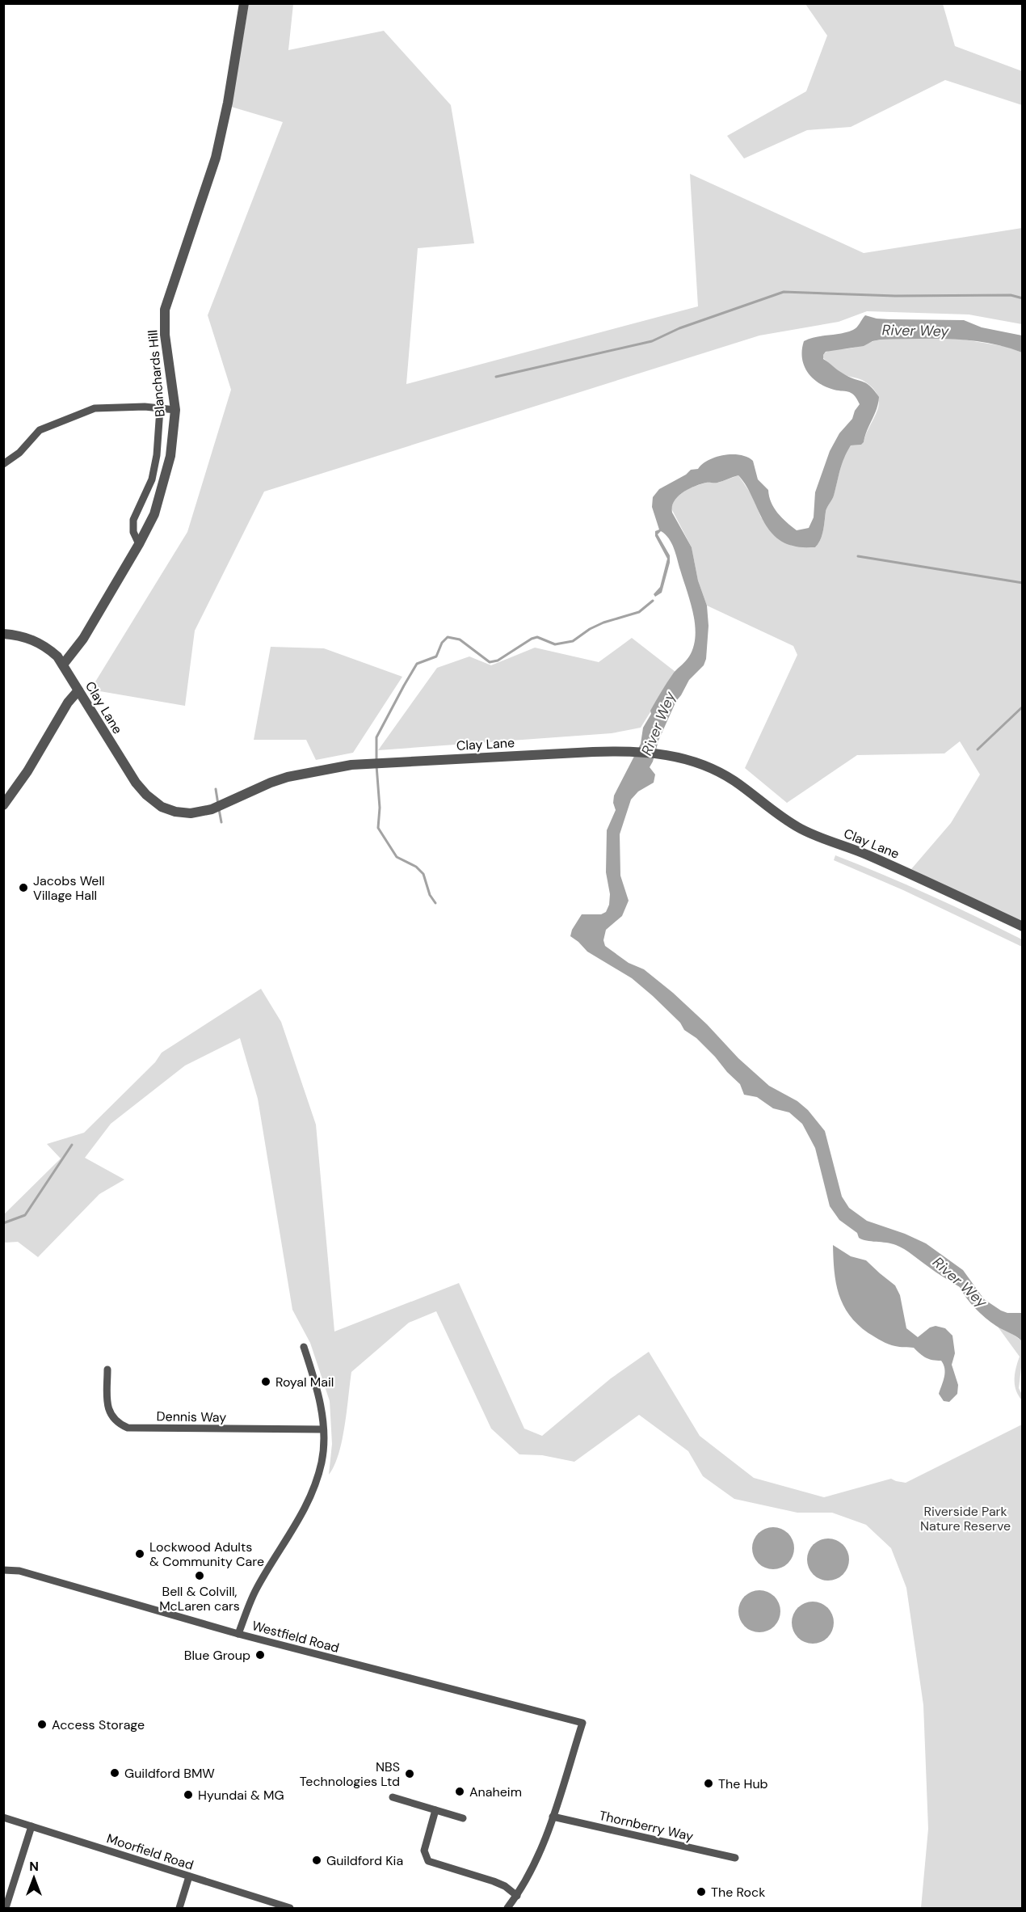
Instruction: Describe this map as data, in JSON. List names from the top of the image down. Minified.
{"streets":{"street":["Blanchards Hill","Clay Lane","Dennis Way","Westfield Road","Thornberry Way","Moorfield Road"]},"crossings":[["Blanchards Hill","Clay Lane"],["Westfield Road","Thornberry Way"]],"water":["River Wey"],"parks":["Riverside Park Nature Reserve"],"places":["Jacobs Well Village Hall","Royal Mail","Lockwood Adults & Community Care","Bell & Colvill, McLaren cars","Blue Group","Access Storage","Guildford BMW","NBS Technologies Ltd","The Hub","Anaheim","Hyundai & MG","Guildford Kia","The Rock"],"north":"top"}
